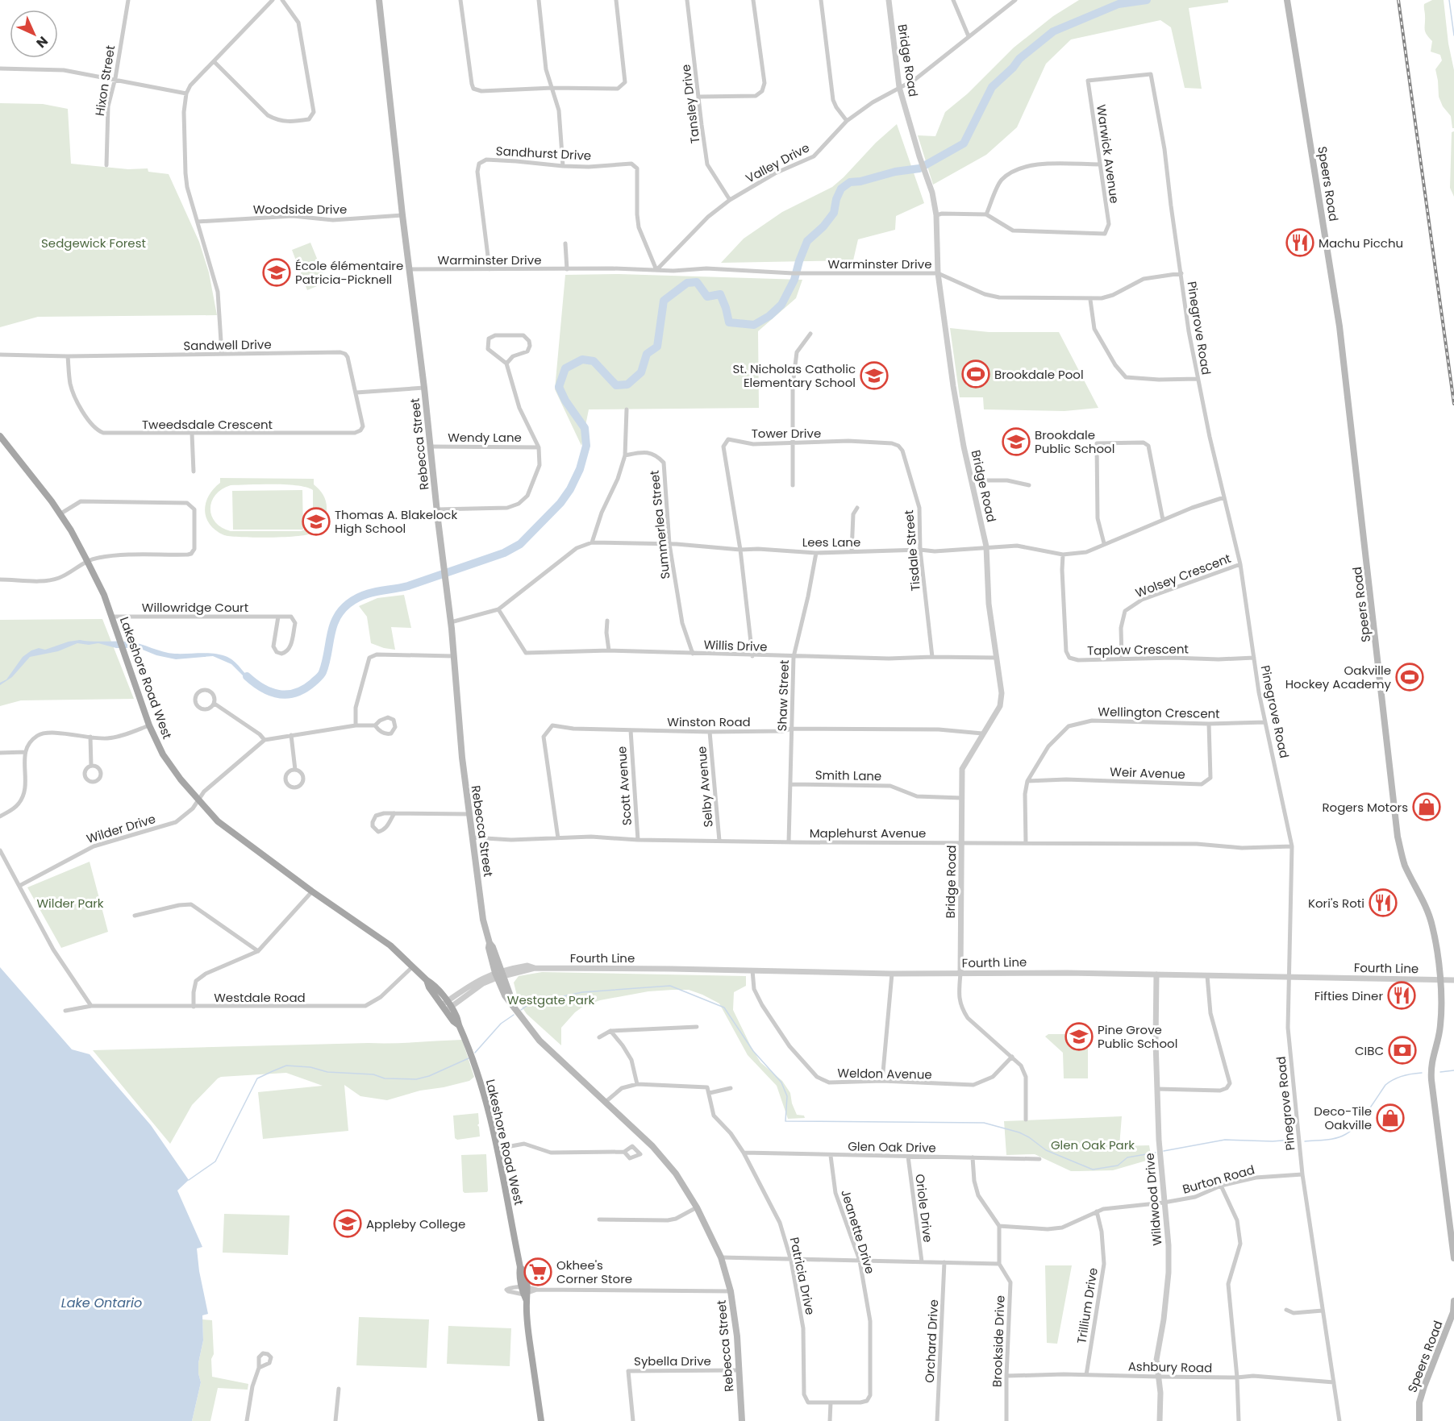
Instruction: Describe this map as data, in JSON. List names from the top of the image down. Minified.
{"streets":{"main road":["Speers Road","Rebecca Street","Lakeshore Road West"],"street":["Bridge Road","Hixon Street","Tansley Drive","Sandhurst Drive","Warwick Avenue","Valley Drive","Woodside Drive","Warminster Drive","Pinegrove Road","Sandwell Drive","Tweedsdale Crescent","Tower Drive","Wendy Lane","Summerlea Street","Lees Lane","Tisdale Street","Wolsey Crescent","Willowridge Court","Willis Drive","Taplow Crescent","Shaw Street","Wellington Crescent","Winston Road","Weir Avenue","Smith Lane","Scott Avenue","Selby Avenue","Wilder Drive","Maplehurst Avenue","Fourth Line","Westdale Road","Weldon Avenue","Glen Oak Drive","Burton Road","Wildwood Drive","Oriole Drive","Jeanette Drive","Patricia Drive","Trillium Drive","Orchard Drive","Brookside Drive","Sybella Drive","Ashbury Road"]},"crossings":[["Bridge Road","Valley Drive"],["Bridge Road","Warminster Drive"],["Bridge Road","Lees Lane"],["Bridge Road","Willis Drive"],["Bridge Road","Winston Road"],["Bridge Road","Smith Lane"],["Bridge Road","Maplehurst Avenue"],["Bridge Road","Fourth Line"],["Tansley Drive","Valley Drive"],["Sandhurst Drive","Warminster Drive"],["Warwick Avenue","Pinegrove Road"],["Speers Road","Fourth Line"],["Woodside Drive","Rebecca Street"],["Warminster Drive","Pinegrove Road"],["Warminster Drive","Rebecca Street"],["Pinegrove Road","Lees Lane"],["Pinegrove Road","Wolsey Crescent"],["Pinegrove Road","Taplow Crescent"],["Pinegrove Road","Wellington Crescent"],["Pinegrove Road","Maplehurst Avenue"],["Pinegrove Road","Fourth Line"],["Pinegrove Road","Burton Road"],["Pinegrove Road","Ashbury Road"],["Sandwell Drive","Tweedsdale Crescent"],["Tower Drive","Lees Lane"],["Tower Drive","Tisdale Street"],["Wendy Lane","Rebecca Street"],["Rebecca Street","Lees Lane"],["Rebecca Street","Maplehurst Avenue"],["Rebecca Street","Fourth Line"],["Rebecca Street","Sybella Drive"],["Summerlea Street","Lees Lane"],["Summerlea Street","Willis Drive"],["Lees Lane","Tisdale Street"],["Lees Lane","Willis Drive"],["Lees Lane","Taplow Crescent"],["Lees Lane","Shaw Street"],["Tisdale Street","Willis Drive"],["Wolsey Crescent","Taplow Crescent"],["Willowridge Court","Lakeshore Road West"],["Willis Drive","Shaw Street"],["Lakeshore Road West","Wilder Drive"],["Lakeshore Road West","Fourth Line"],["Lakeshore Road West","Westdale Road"],["Shaw Street","Winston Road"],["Shaw Street","Smith Lane"],["Shaw Street","Maplehurst Avenue"],["Wellington Crescent","Weir Avenue"],["Wellington Crescent","Maplehurst Avenue"],["Winston Road","Scott Avenue"],["Winston Road","Selby Avenue"],["Winston Road","Maplehurst Avenue"],["Scott Avenue","Maplehurst Avenue"],["Selby Avenue","Maplehurst Avenue"],["Fourth Line","Weldon Avenue"],["Fourth Line","Wildwood Drive"],["Glen Oak Drive","Oriole Drive"],["Glen Oak Drive","Jeanette Drive"],["Glen Oak Drive","Patricia Drive"],["Burton Road","Wildwood Drive"],["Burton Road","Trillium Drive"],["Burton Road","Brookside Drive"],["Wildwood Drive","Ashbury Road"],["Jeanette Drive","Patricia Drive"],["Trillium Drive","Ashbury Road"],["Brookside Drive","Ashbury Road"]],"water":["Lake Ontario"],"parks":["Sedgewick Forest","Wilder Park","Westgate Park","Glen Oak Park"],"places":{"restaurant":["Machu Picchu","Kori's Roti","Fifties Diner"],"school or university":["École élémentaire Patricia-Picknell","St. Nicholas Catholic Elementary School","Brookdale Public School","Thomas A. Blakelock High School","Pine Grove Public School","Appleby College"],"sports":["Brookdale Pool","Oakville Hockey Academy"],"shop":["Rogers Motors","Deco-Tile Oakville"],"bank":["CIBC"],"supermarket":["Okhee's Corner Store"]},"north":"bottom right"}
